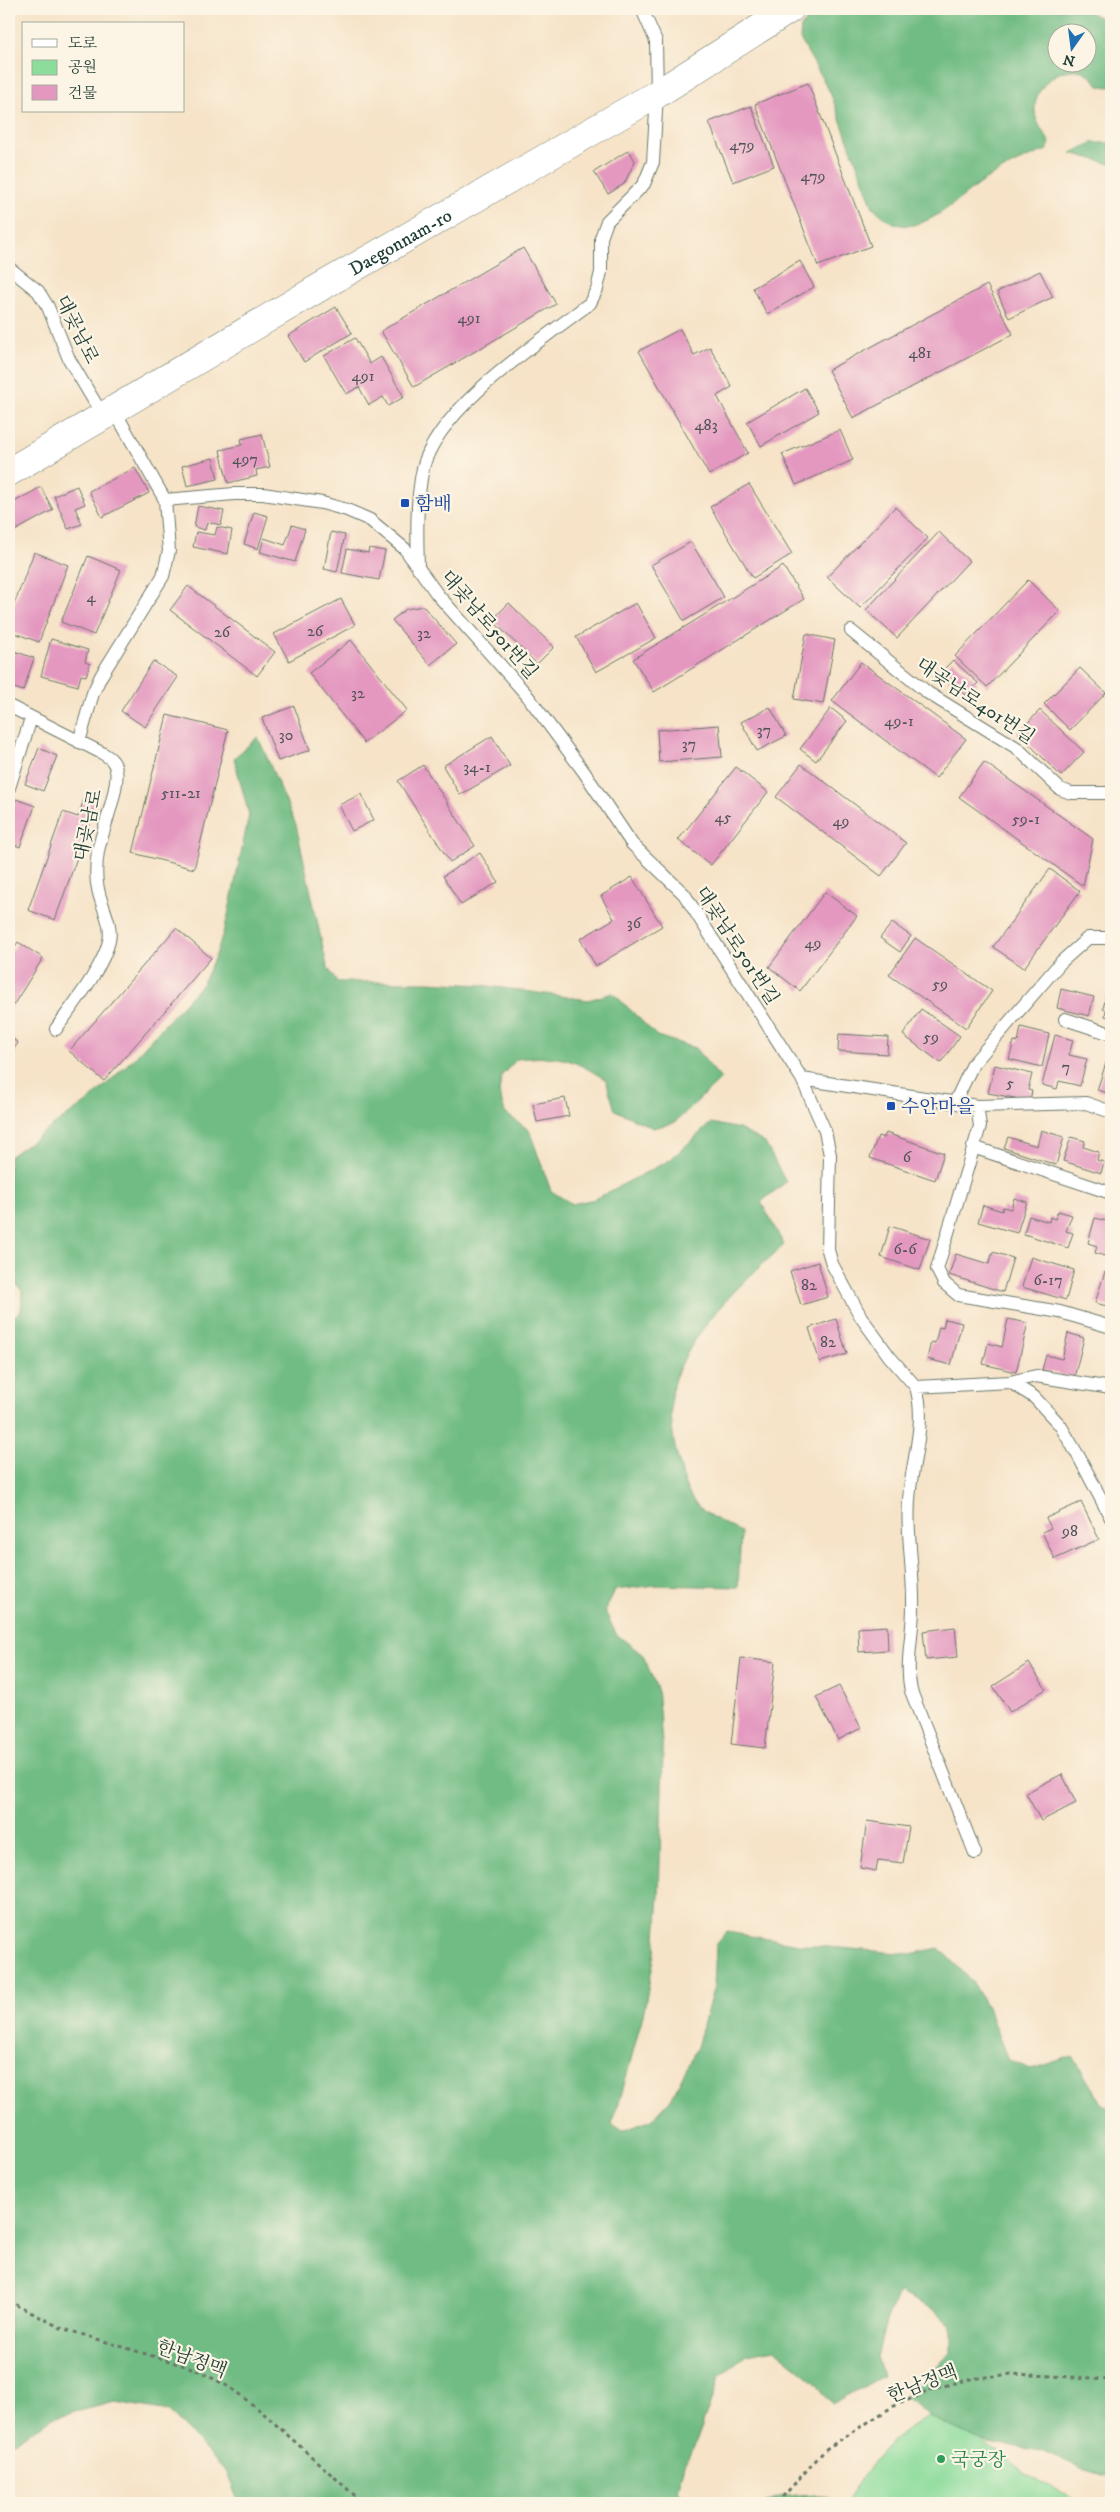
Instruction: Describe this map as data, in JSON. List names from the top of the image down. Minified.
{"streets":{"street":["Daegonnam-ro"],"lane":["대곶남로","대곶남로501번길","대곶남로401번길"],"path":["한남정맥"]},"crossings":[["Daegonnam-ro","대곶남로"]],"places":{"transit":["함배","수안마을"],"other":["국궁장"]},"house_numbers":["479","479","491","481","491","483","497","4","26","26","32","32","49-1","37","30","37","34-1","511-21","45","59-1","49","36","49","59","59","7","5","6","6-6","6-17","82","82","98"],"legend":["도로","공원","건물"],"north":"bottom"}
